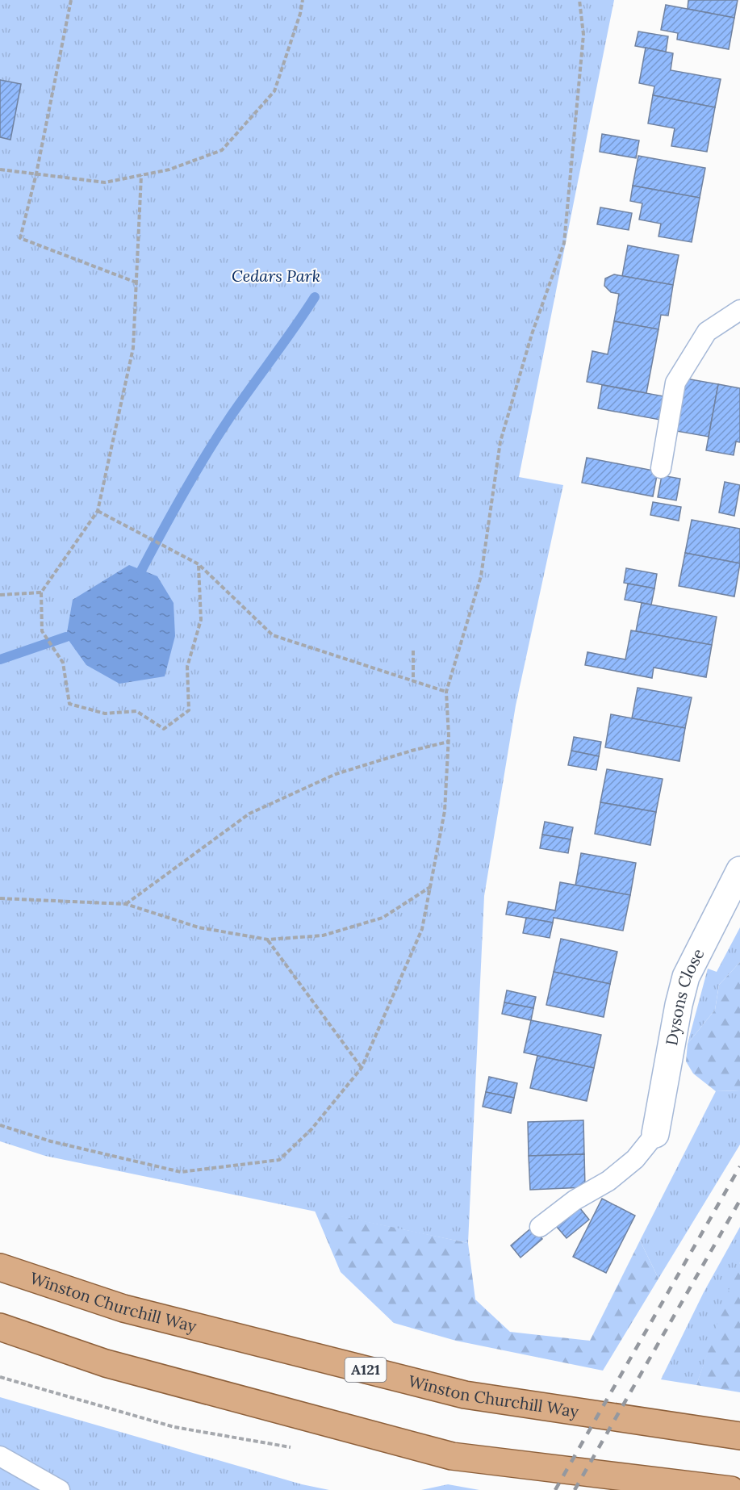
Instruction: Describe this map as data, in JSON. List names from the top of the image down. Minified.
{"streets":{"main road":["Winston Churchill Way","A121"],"street":["Dysons Close"]},"parks":["Cedars Park"]}
